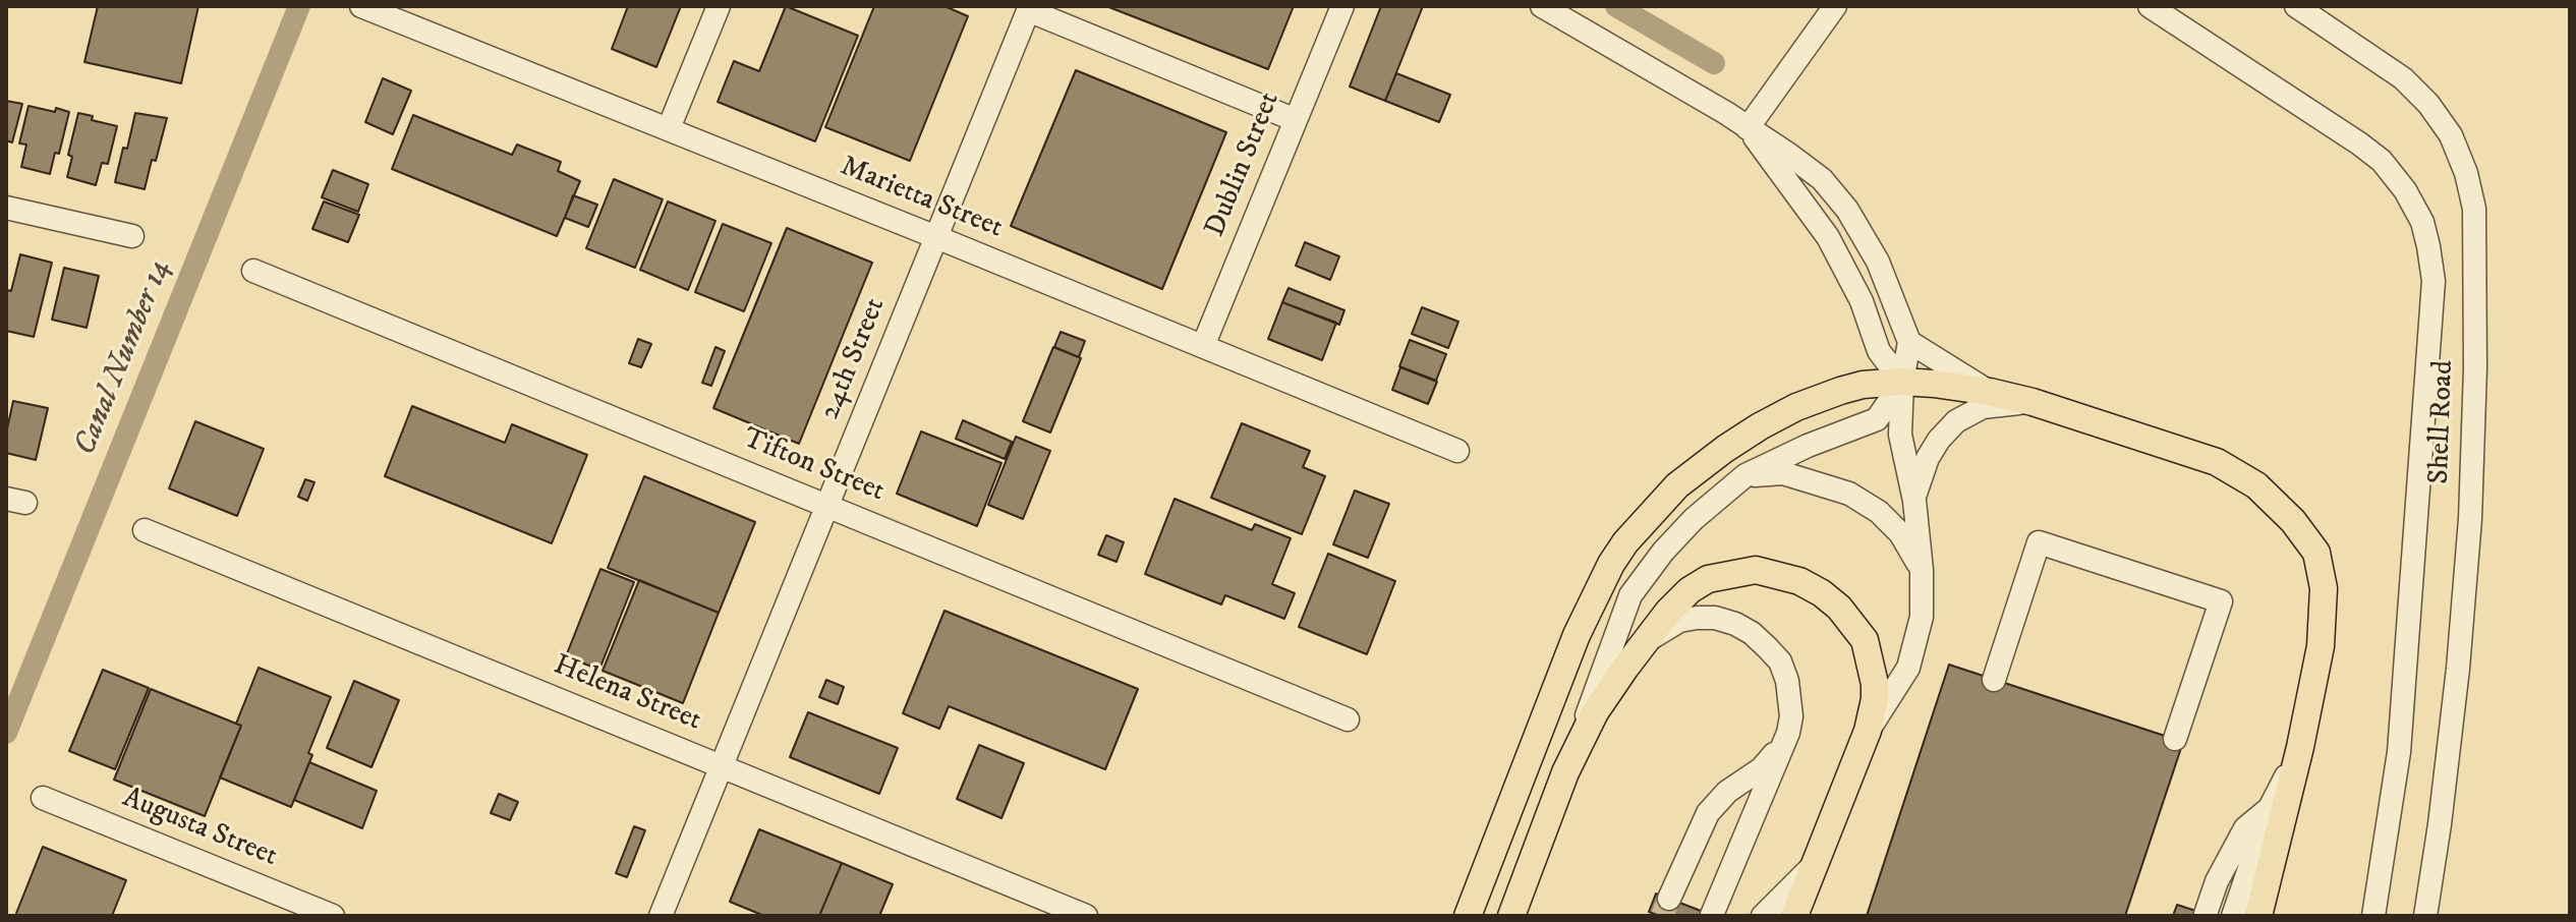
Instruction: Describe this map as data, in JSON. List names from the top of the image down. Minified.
{"streets":{"street":["Dublin Street","Marietta Street","24th Street","Shell Road","Tifton Street","Helena Street","Augusta Street"]},"crossings":[["Dublin Street","Marietta Street"],["Marietta Street","24th Street"],["24th Street","Tifton Street"],["24th Street","Helena Street"]],"water":["Canal Number 14"]}
